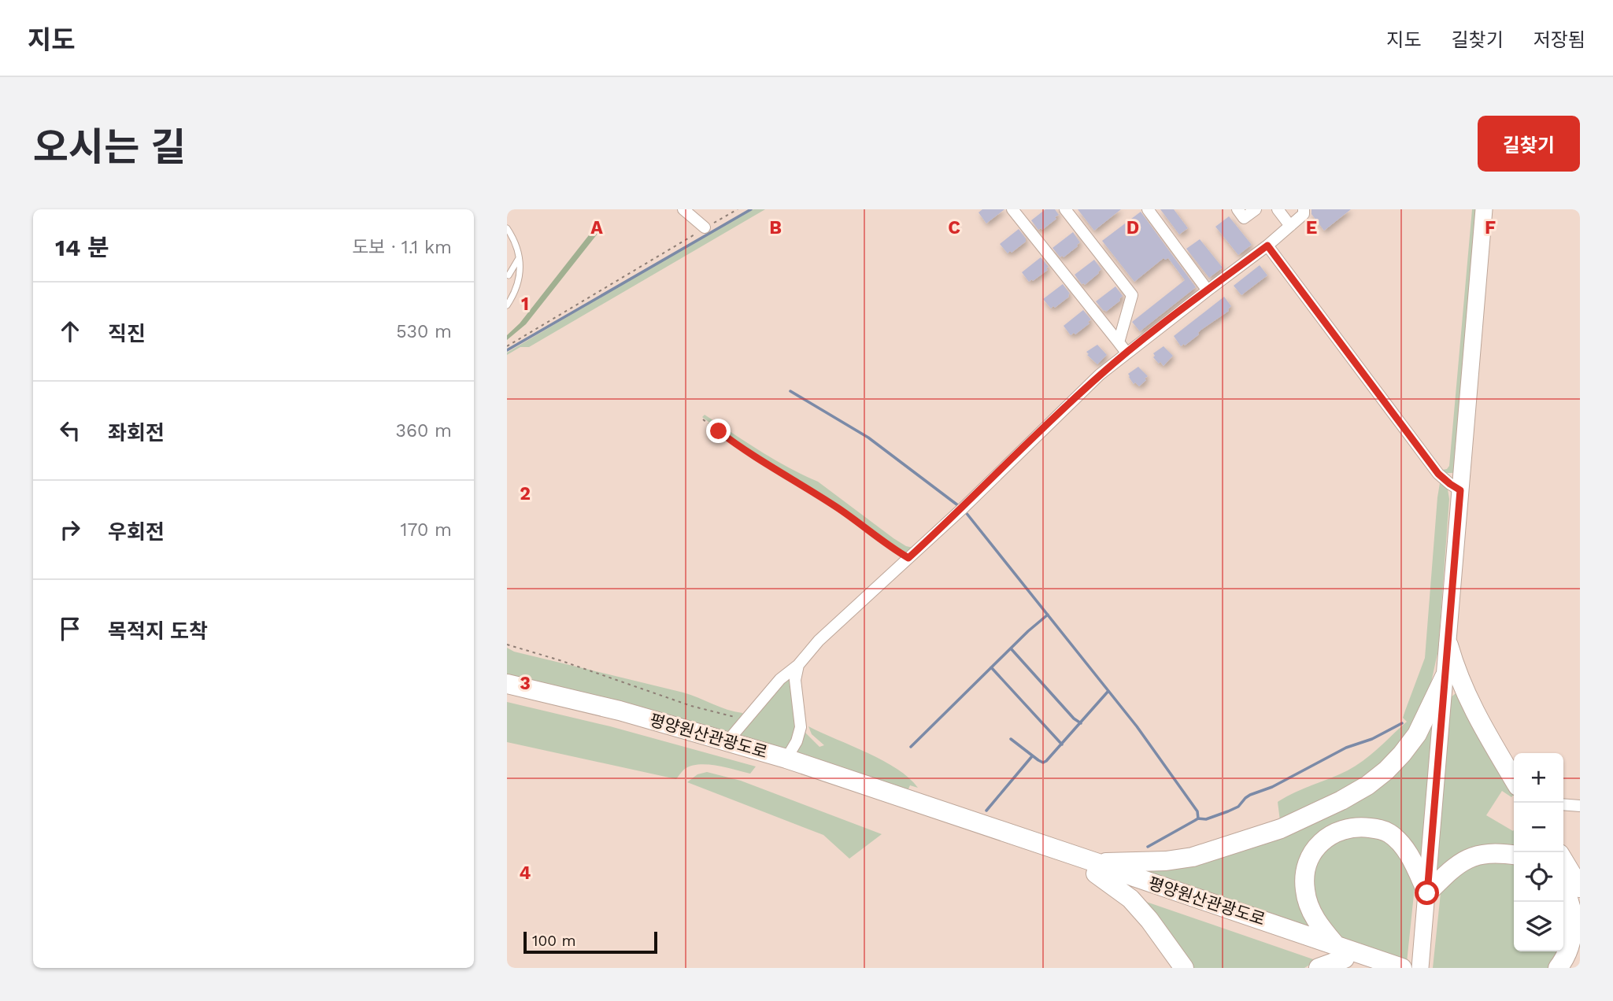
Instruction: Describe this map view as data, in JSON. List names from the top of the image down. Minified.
{"streets":{"highway":["평양원산관광도로"]},"scale_bar":"100 m","page":{"header":"지도","nav":["지도","길찾기","저장됨"],"title":"오시는 길","buttons":"길찾기","heading":["14 분","도보 · 1.1 km"],"list":[["직진","530 m"],["좌회전","360 m"],["우회전","170 m"],"목적지 도착"],"map_buttons":["+","−"],"scale":"100 m"},"grid":{"columns":["A","B","C","D","E","F"],"rows":["1","2","3","4"]}}
